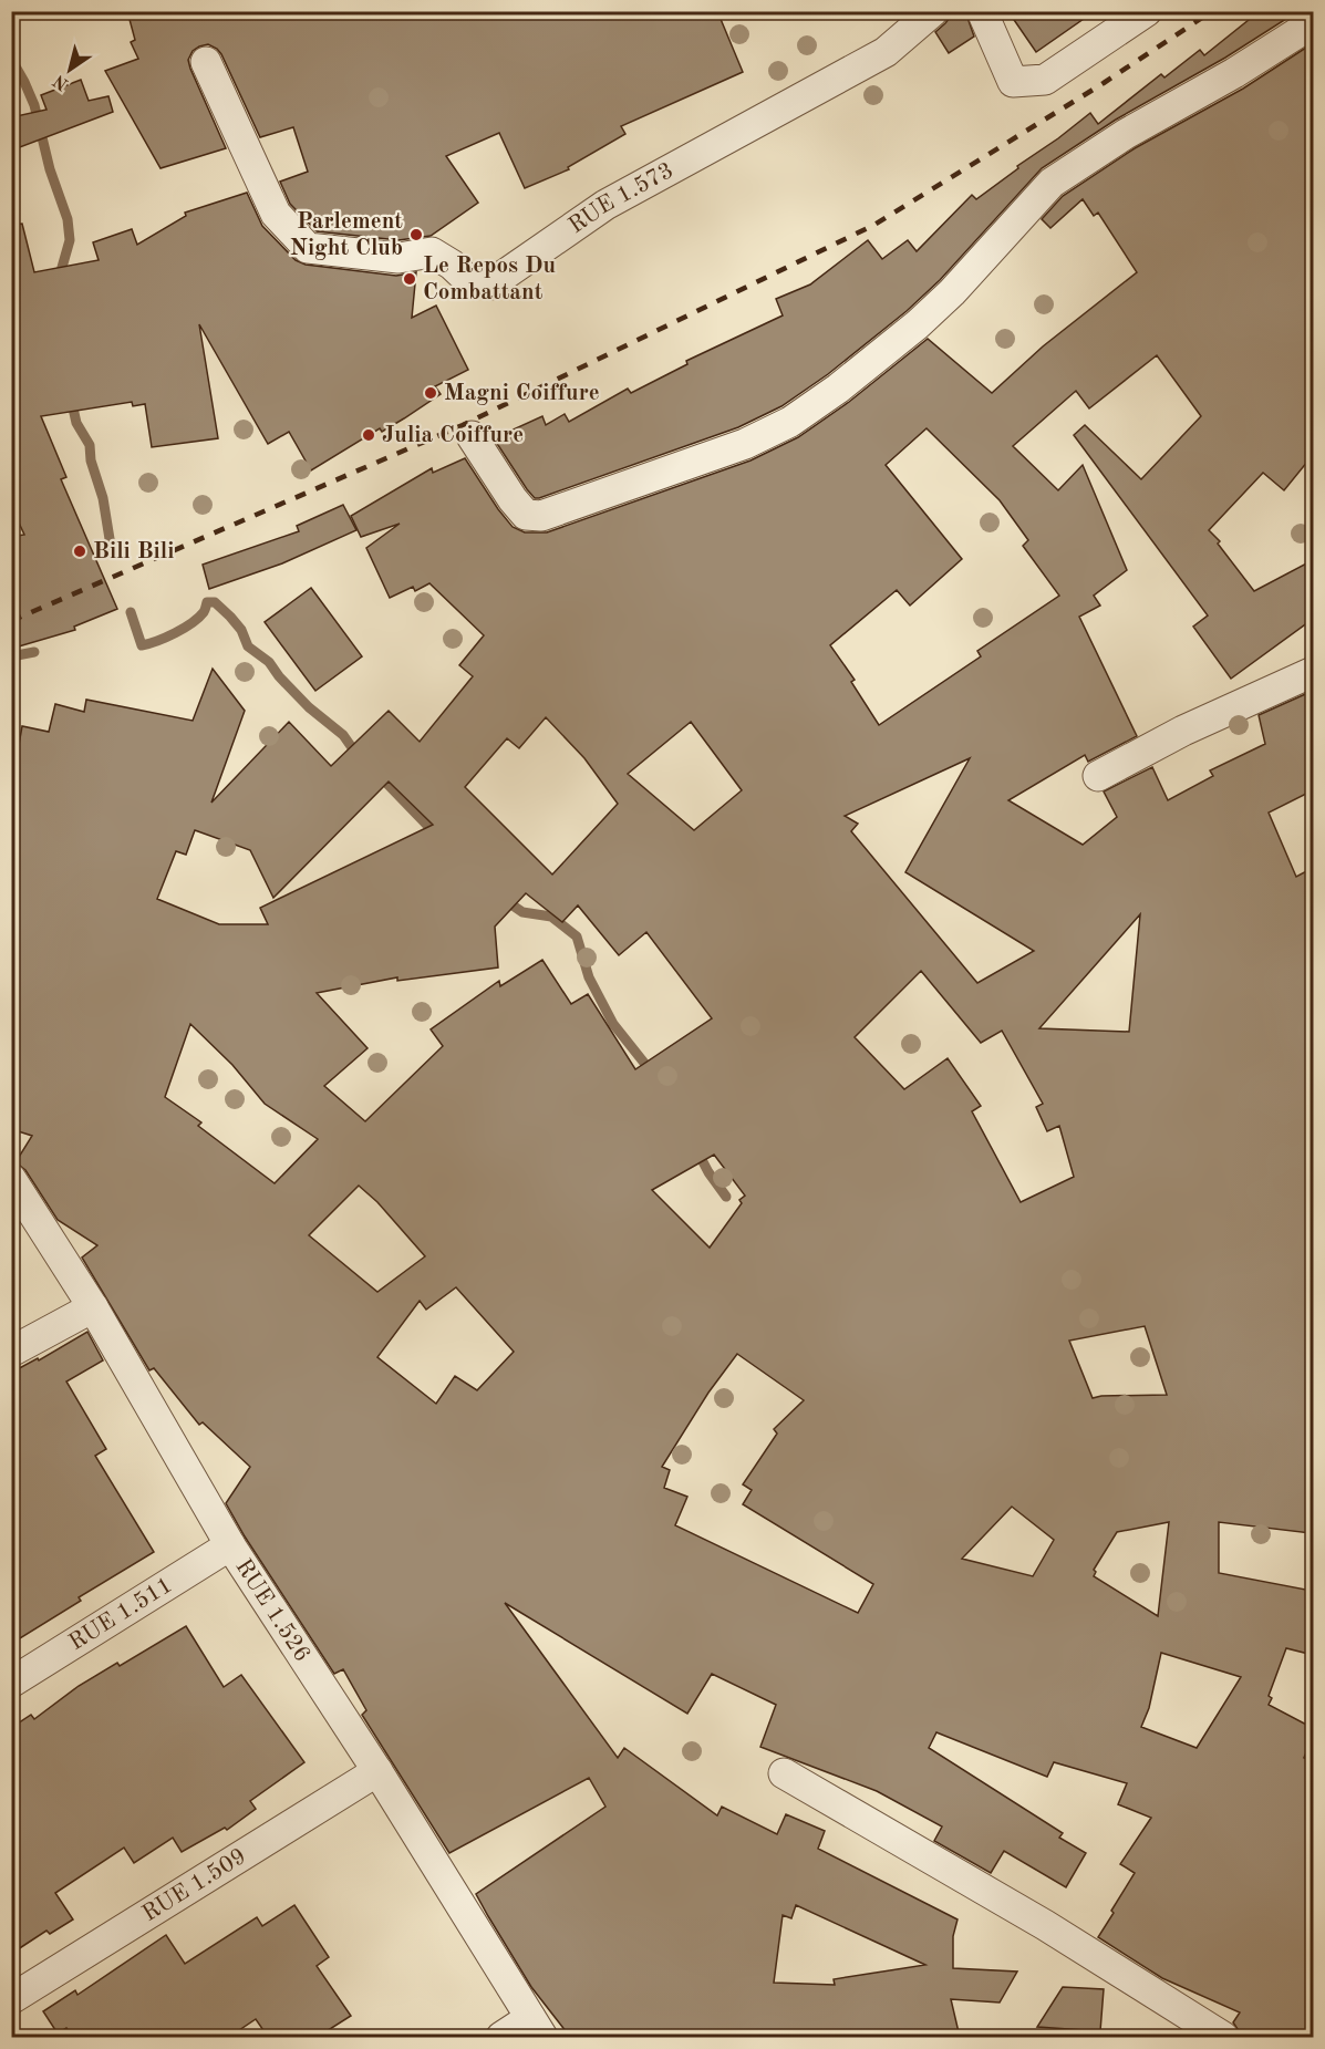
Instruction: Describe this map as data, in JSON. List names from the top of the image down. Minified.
{"streets":{"street":["RUE 1.573","RUE 1.526","RUE 1.511","RUE 1.509"]},"crossings":[["RUE 1.526","RUE 1.511"],["RUE 1.526","RUE 1.509"]],"places":["Parlement Night Club","Le Repos Du Combattant","Magni Coiffure","Julia Coiffure","Bili Bili"],"north":"bottom left"}
